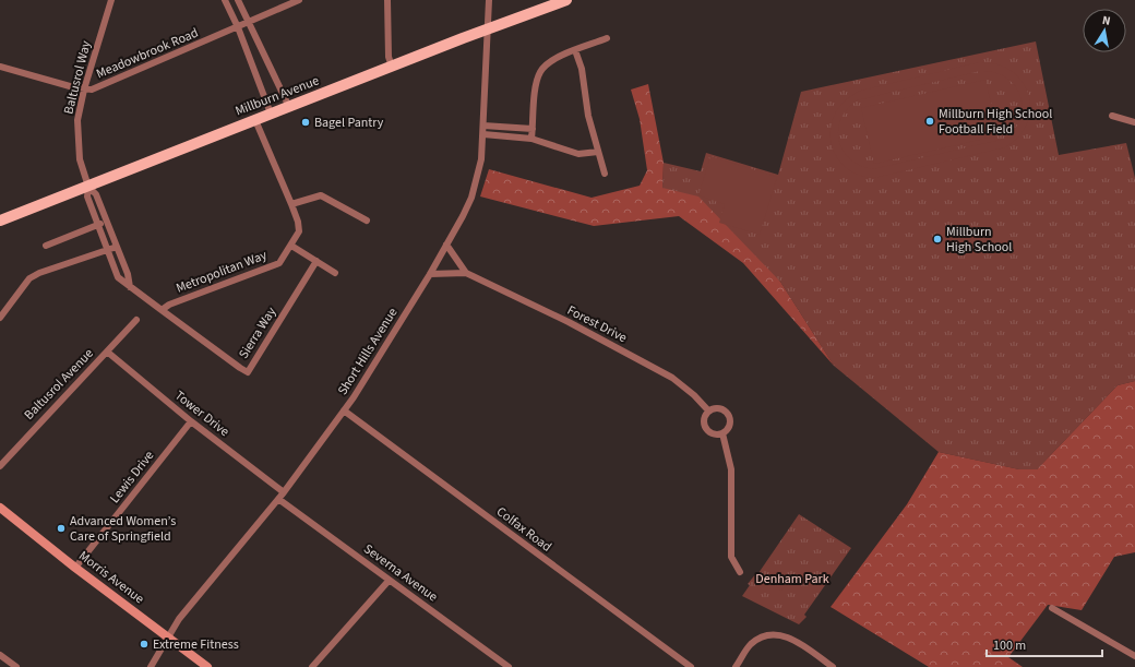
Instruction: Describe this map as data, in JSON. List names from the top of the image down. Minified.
{"streets":{"main road":["Millburn Avenue","Morris Avenue"],"street":["Meadowbrook Road","Baltusrol Way","Metropolitan Way","Forest Drive","Sierra Way","Short Hills Avenue","Baltusrol Avenue","Tower Drive","Lewis Drive","Colfax Road","Severna Avenue"]},"crossings":[["Meadowbrook Road","Baltusrol Way"],["Baltusrol Way","Millburn Avenue"],["Millburn Avenue","Metropolitan Way"],["Millburn Avenue","Short Hills Avenue"],["Metropolitan Way","Sierra Way"],["Forest Drive","Short Hills Avenue"],["Short Hills Avenue","Tower Drive"],["Short Hills Avenue","Colfax Road"],["Short Hills Avenue","Severna Avenue"],["Short Hills Avenue","Morris Avenue"],["Baltusrol Avenue","Tower Drive"],["Tower Drive","Lewis Drive"],["Lewis Drive","Morris Avenue"]],"parks":["Denham Park"],"places":["Millburn High School Football Field","Bagel Pantry","Millburn High School","Advanced Women’s Care of Springfield","Extreme Fitness"],"scale_bar":"100 m","north":"top"}
